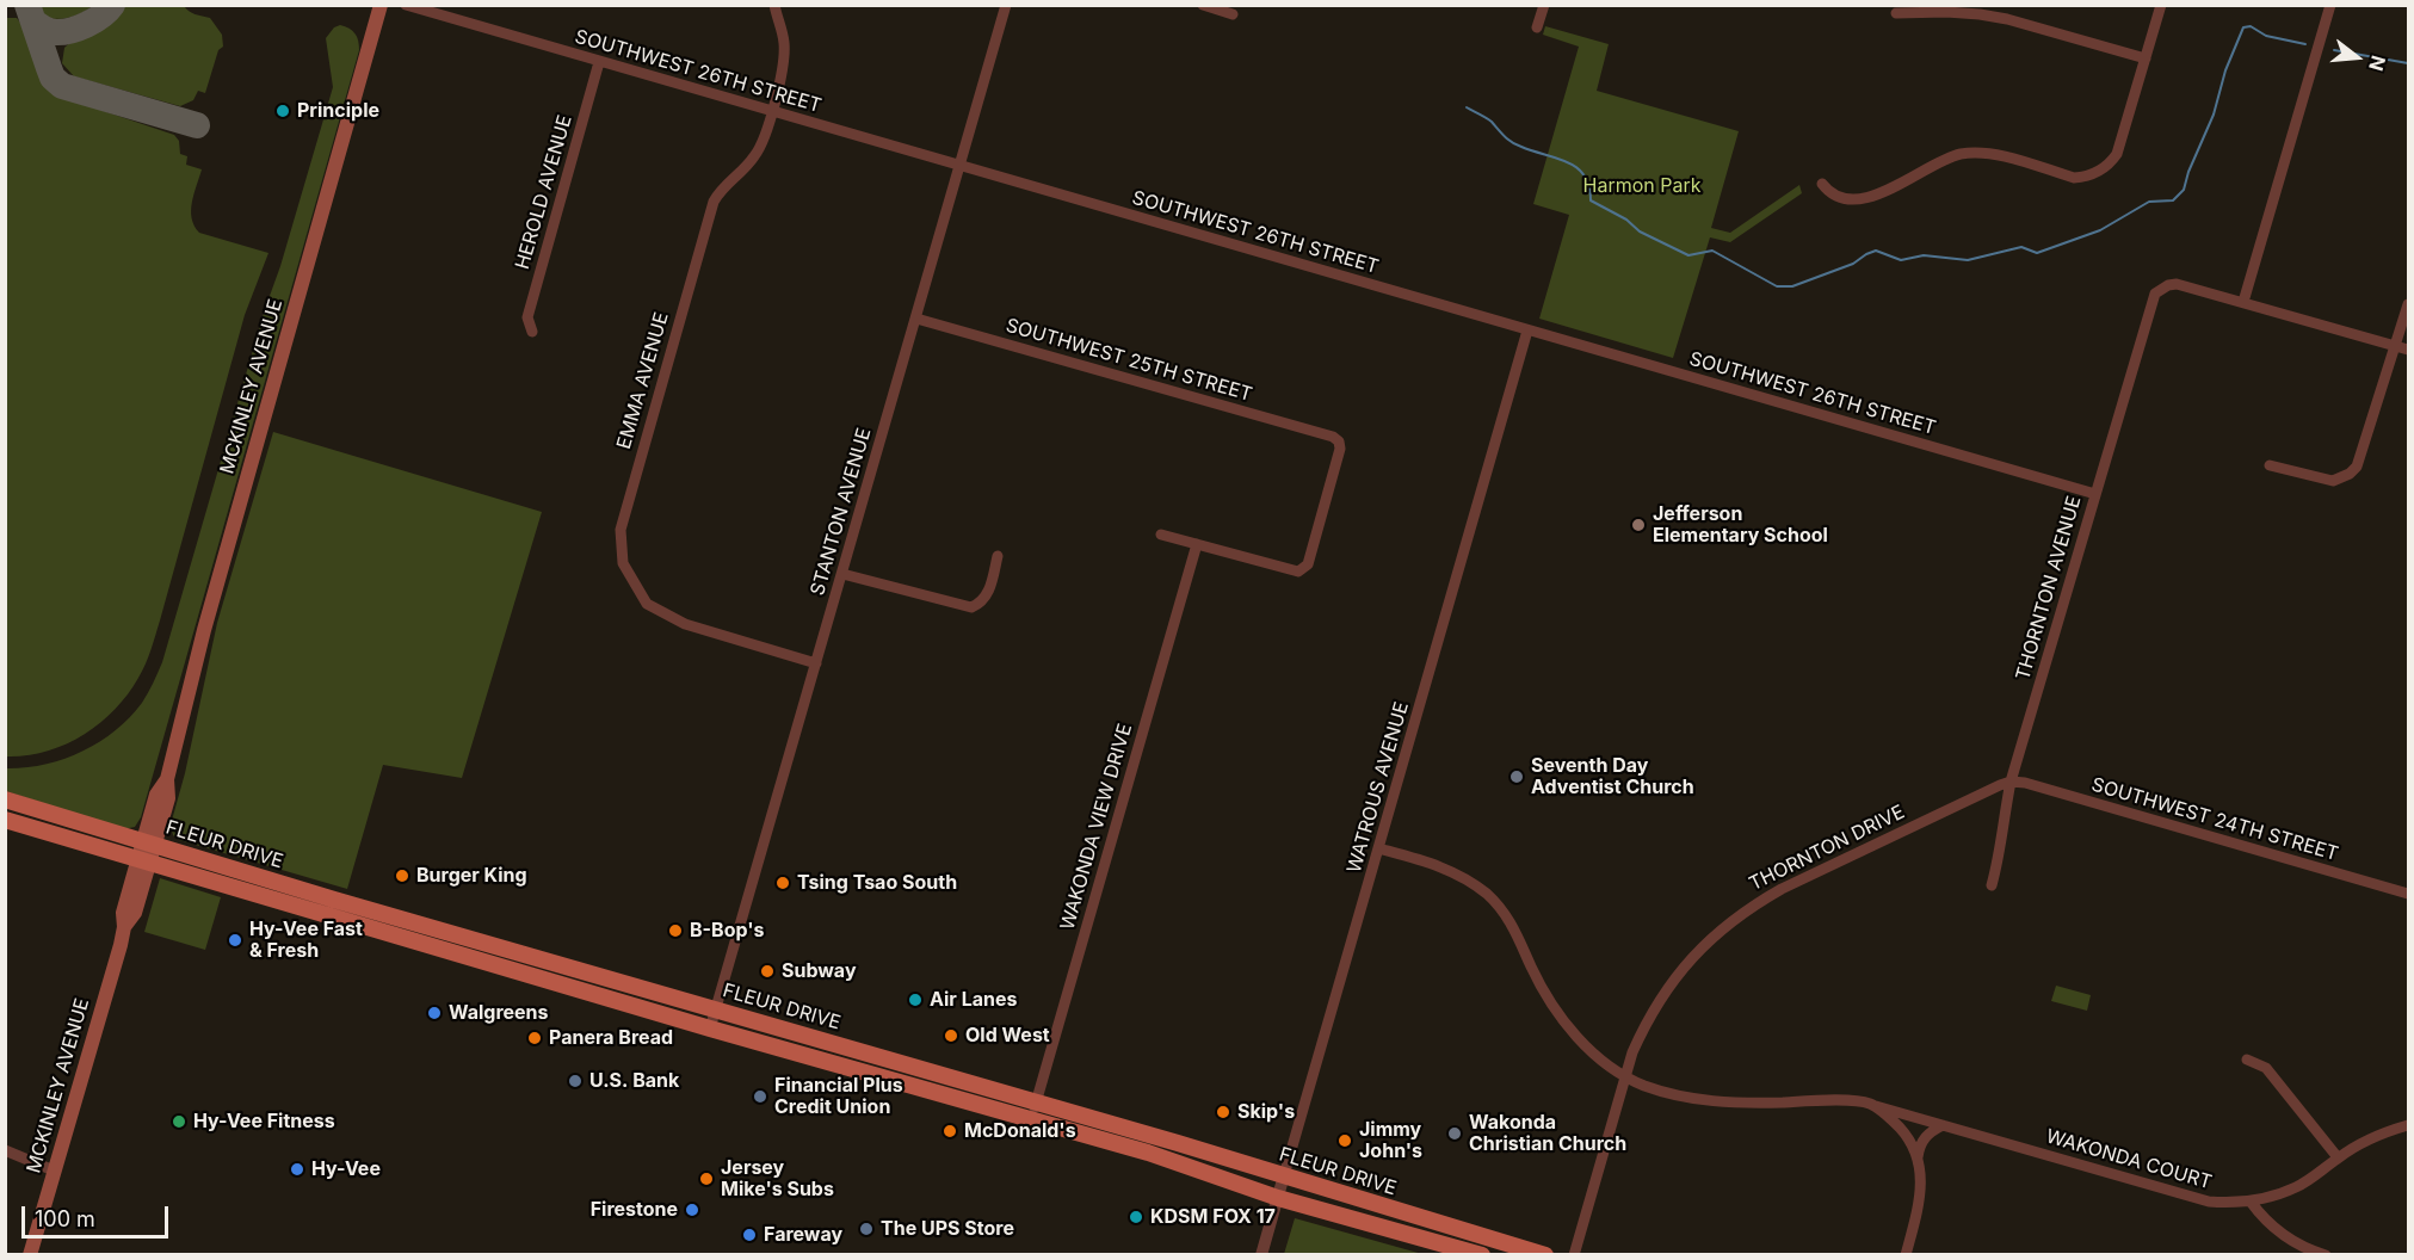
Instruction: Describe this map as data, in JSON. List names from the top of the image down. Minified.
{"streets":{"main road":["MCKINLEY AVENUE","FLEUR DRIVE"],"street":["SOUTHWEST 26TH STREET","HEROLD AVENUE","SOUTHWEST 25TH STREET","EMMA AVENUE","STANTON AVENUE","THORNTON AVENUE","WATROUS AVENUE","SOUTHWEST 24TH STREET","WAKONDA VIEW DRIVE","THORNTON DRIVE","WAKONDA COURT"]},"crossings":[["SOUTHWEST 26TH STREET","HEROLD AVENUE"],["SOUTHWEST 26TH STREET","EMMA AVENUE"],["SOUTHWEST 26TH STREET","STANTON AVENUE"],["SOUTHWEST 26TH STREET","THORNTON AVENUE"],["SOUTHWEST 26TH STREET","WATROUS AVENUE"],["SOUTHWEST 25TH STREET","STANTON AVENUE"],["SOUTHWEST 25TH STREET","WAKONDA VIEW DRIVE"],["EMMA AVENUE","STANTON AVENUE"],["MCKINLEY AVENUE","FLEUR DRIVE"],["STANTON AVENUE","FLEUR DRIVE"],["THORNTON AVENUE","SOUTHWEST 24TH STREET"],["THORNTON AVENUE","THORNTON DRIVE"],["WATROUS AVENUE","FLEUR DRIVE"],["WATROUS AVENUE","WAKONDA COURT"],["SOUTHWEST 24TH STREET","THORNTON DRIVE"],["WAKONDA VIEW DRIVE","FLEUR DRIVE"],["THORNTON DRIVE","WAKONDA COURT"]],"parks":["Harmon Park"],"places":["Principle","Jefferson Elementary School","Seventh Day Adventist Church","Burger King","Tsing Tsao South","B-Bop's","Hy-Vee Fast & Fresh","Subway","Air Lanes","Walgreens","Old West","Panera Bread","U.S. Bank","Financial Plus Credit Union","Skip's","Hy-Vee Fitness","McDonald's","Wakonda Christian Church","Jimmy John's","Hy-Vee","Jersey Mike's Subs","Firestone","KDSM FOX 17","The UPS Store","Fareway"],"scale_bar":"100 m","north":"right"}
